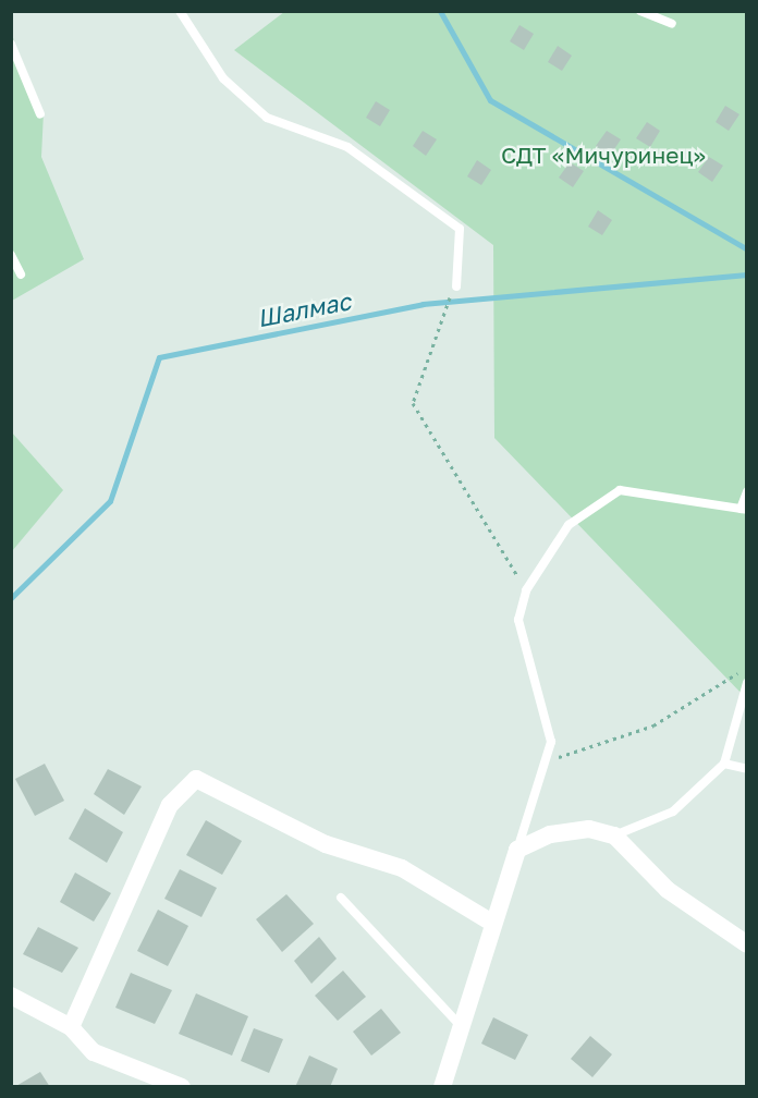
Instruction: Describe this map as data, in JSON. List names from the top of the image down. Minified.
{"water":["Шалмас"],"parks":["СДТ «Мичуринец»"]}
